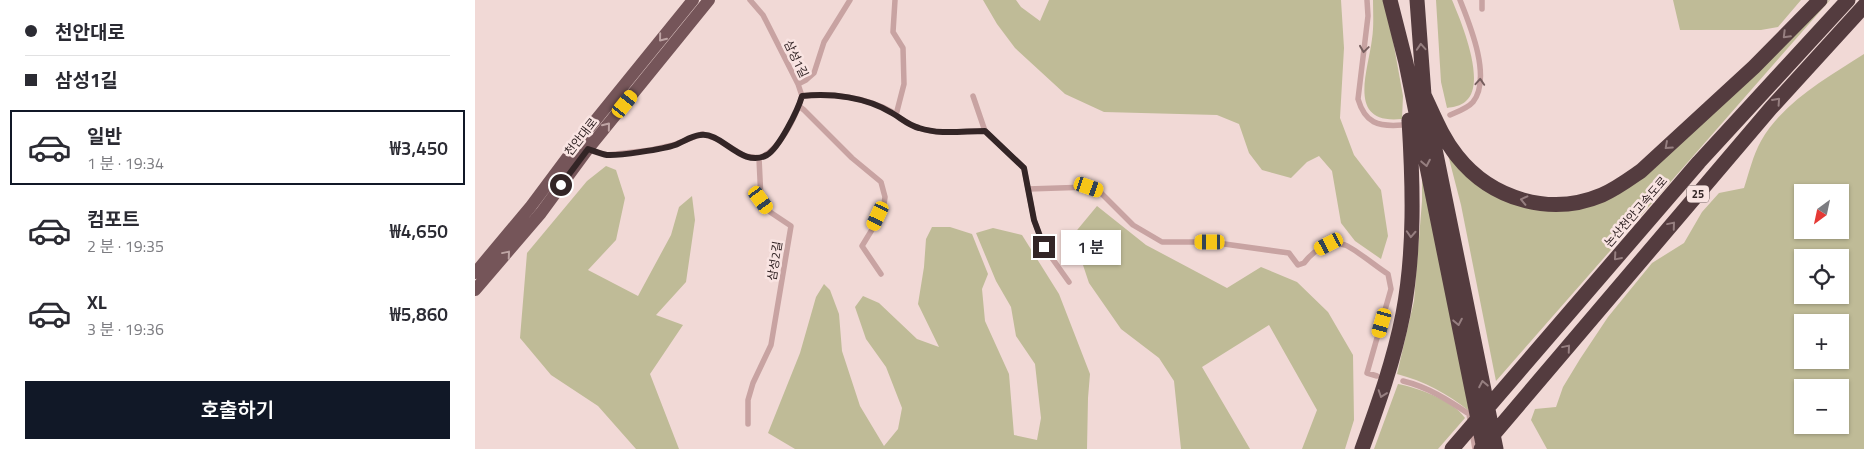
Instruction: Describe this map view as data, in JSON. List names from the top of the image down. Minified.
{"streets":{"highway":["25","논산천안고속도로"],"main road":["천안대로"],"lane":["삼성1길","삼성2길"]},"north":"bottom left","page":{"banner":["천안대로","삼성1길"],"list":[{"name":"일반","note":"1 분 · 19:34","value":"₩3,450"},{"name":"컴포트","note":"2 분 · 19:35","value":"₩4,650"},{"name":"XL","note":"3 분 · 19:36","value":"₩5,860"}],"map_buttons":["+","−"],"bubble":"1 분","buttons":"호출하기"}}
